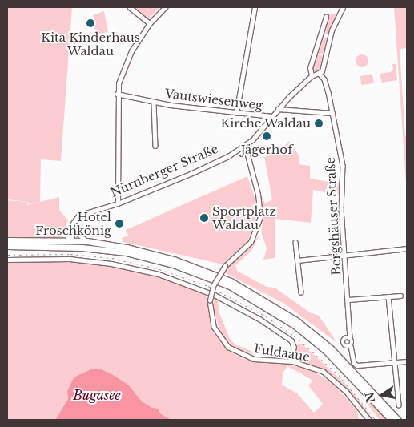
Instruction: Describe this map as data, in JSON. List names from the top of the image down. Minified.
{"streets":{"street":["Vautswiesenweg","Nürnberger Straße","Bergshäuser Straße","Fuldaaue"]},"crossings":[["Vautswiesenweg","Nürnberger Straße"],["Nürnberger Straße","Bergshäuser Straße"],["Nürnberger Straße","Fuldaaue"]],"water":["Bugasee"],"places":["Kita Kinderhaus Waldau","Kirche Waldau","Jägerhof","Sportplatz Waldau","Hotel Froschkönig"],"north":"left"}
